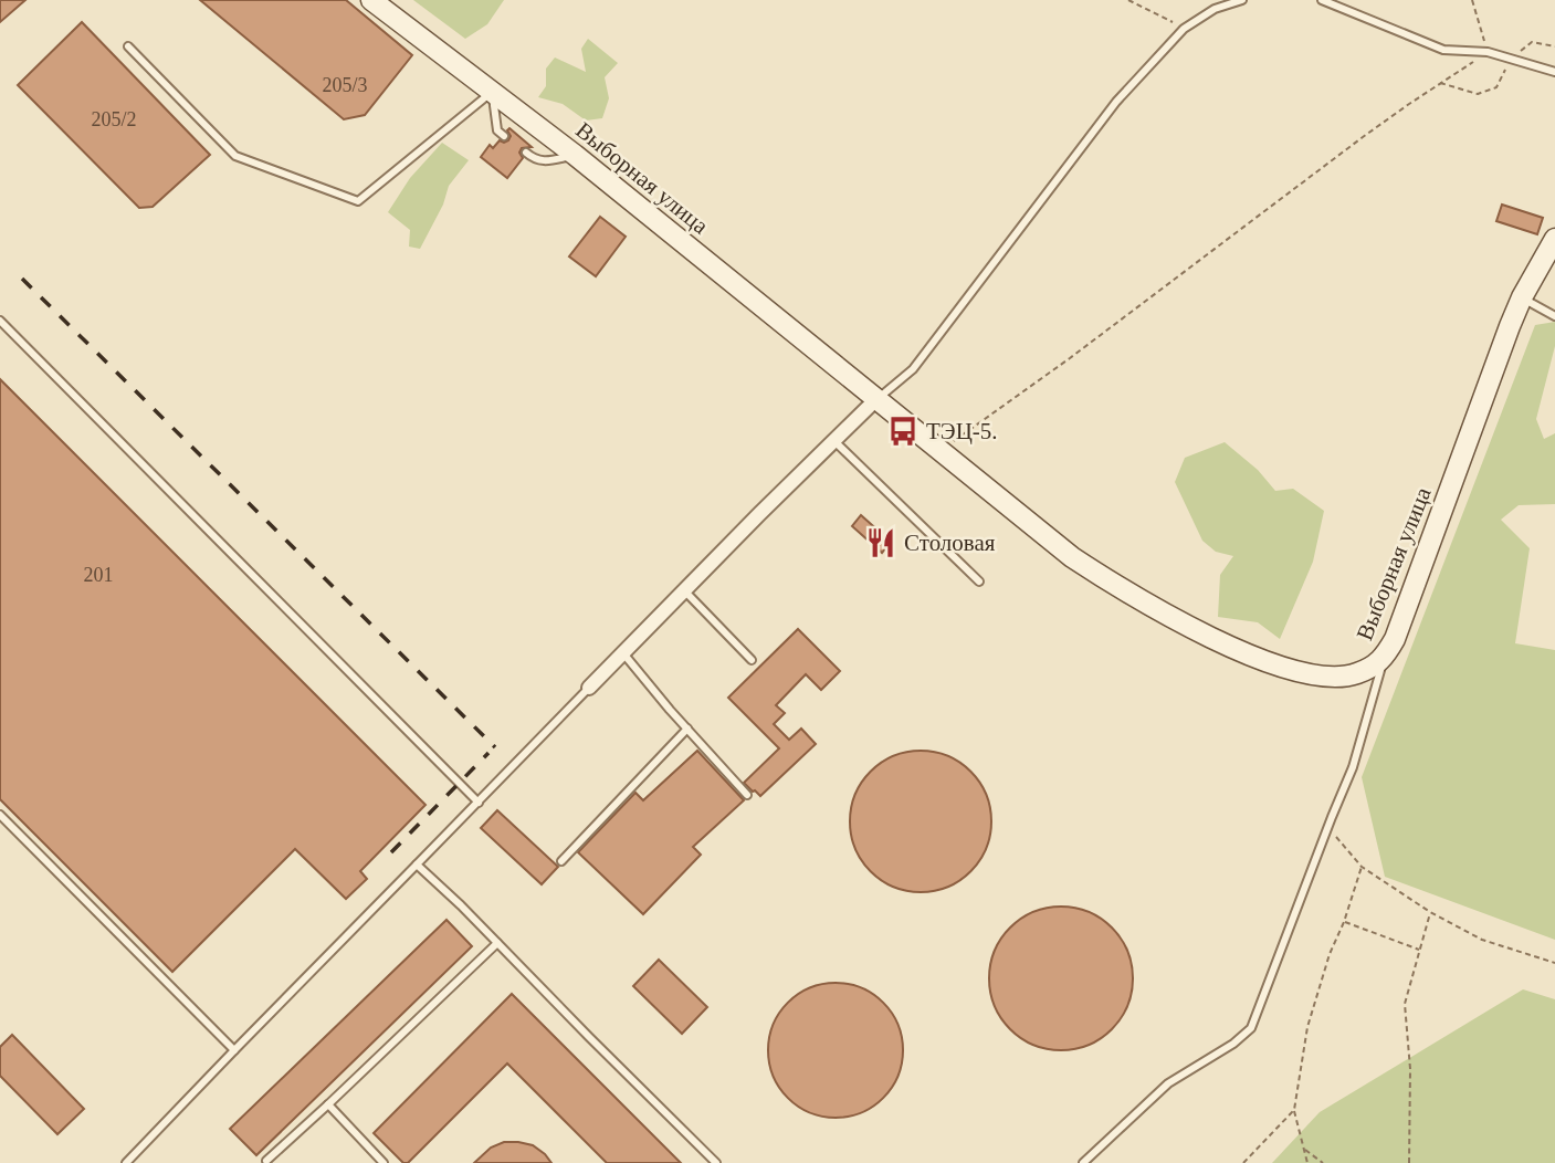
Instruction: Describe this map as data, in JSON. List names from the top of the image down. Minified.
{"streets":{"main road":["Выборная улица"]},"places":{"bus stop":["ТЭЦ-5."],"restaurant":["Столовая"]},"house_numbers":["205/3","205/2","201"]}
